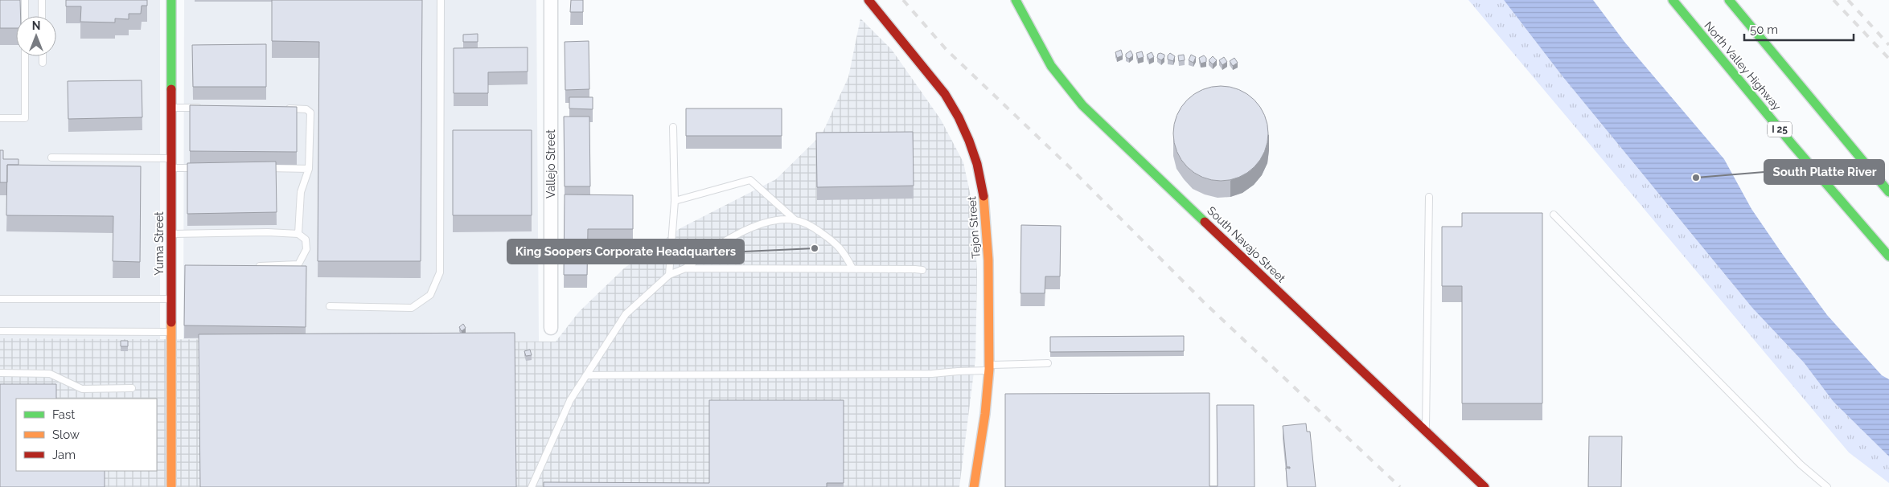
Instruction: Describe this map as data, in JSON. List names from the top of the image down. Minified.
{"streets":{"main road":["North Valley Highway","I 25","Tejon Street","Yuma Street","South Navajo Street"],"street":["Vallejo Street"]},"places":["South Platte River","King Soopers Corporate Headquarters"],"legend":["Fast","Slow","Jam"],"scale_bar":"50 m","north":"top"}
